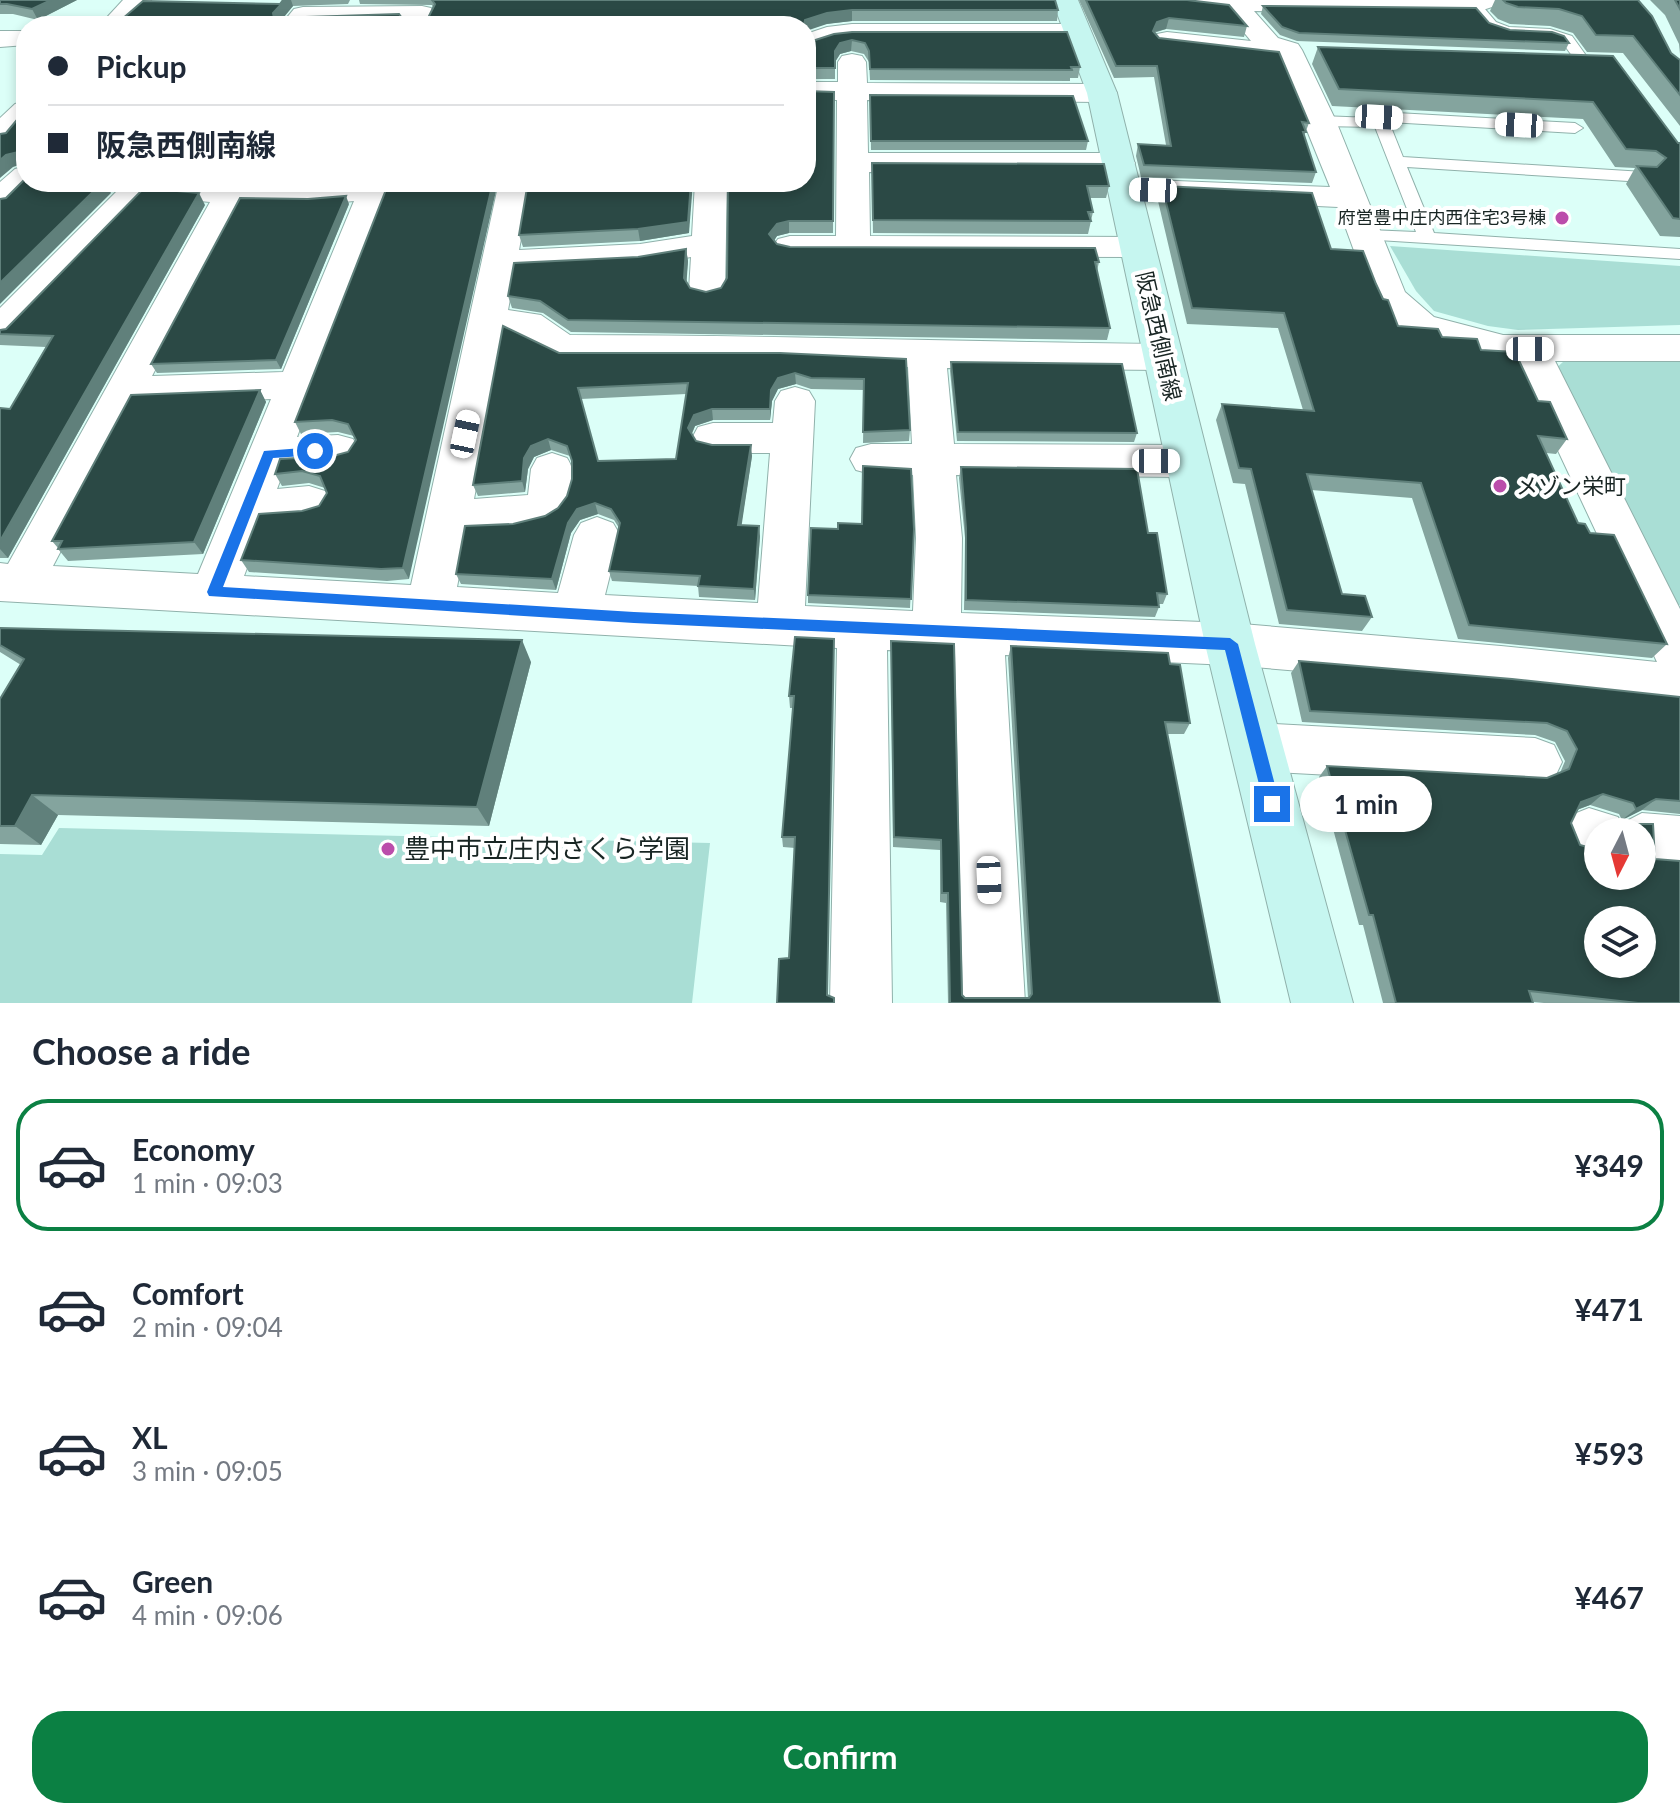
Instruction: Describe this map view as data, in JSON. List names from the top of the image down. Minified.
{"streets":{"street":["阪急西側南線"]},"places":["府営豊中庄内西住宅3号棟","メゾン栄町","豊中市立庄内さくら学園"],"north":"bottom","page":{"banner":["Pickup","阪急西側南線"],"bubble":"1 min","heading":"Choose a ride","list":[{"name":"Economy","note":"1 min · 09:03","value":"¥349"},{"name":"Comfort","note":"2 min · 09:04","value":"¥471"},{"name":"XL","note":"3 min · 09:05","value":"¥593"},{"name":"Green","note":"4 min · 09:06","value":"¥467"}],"buttons":"Confirm"}}
